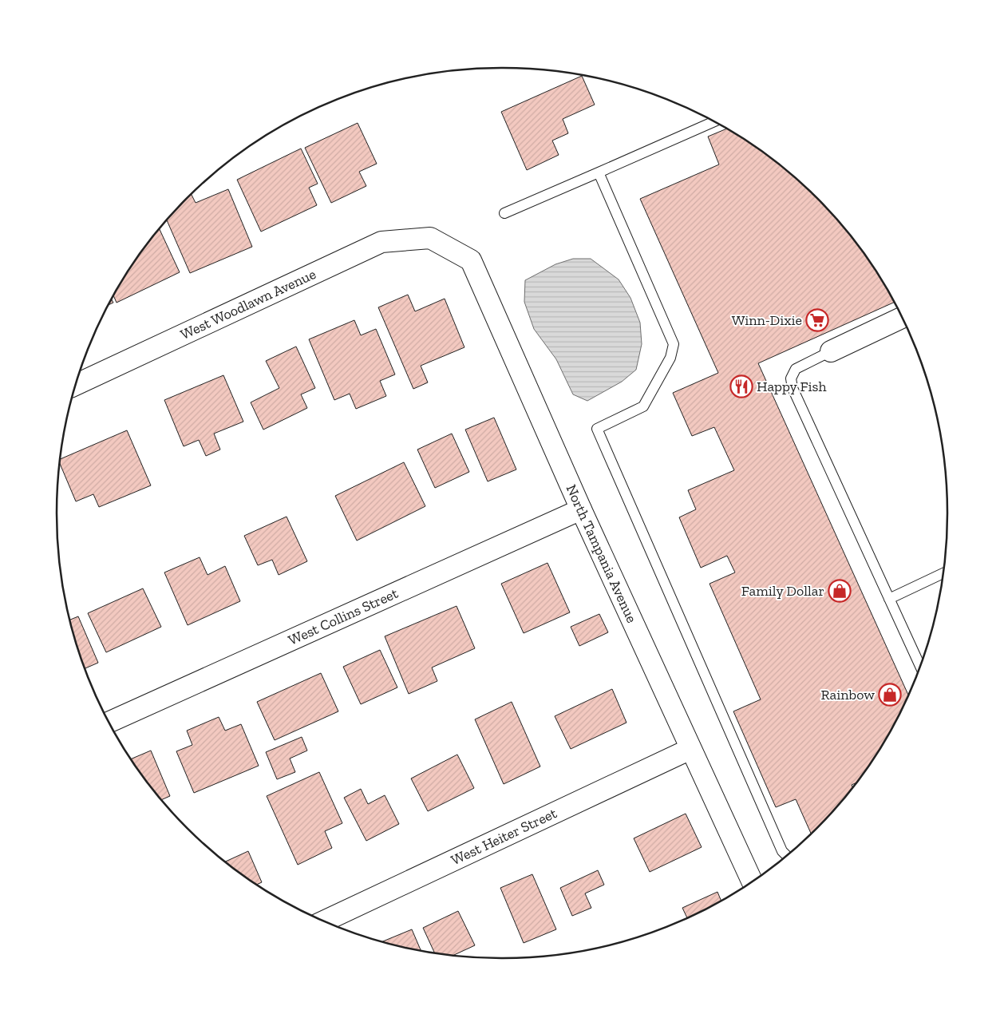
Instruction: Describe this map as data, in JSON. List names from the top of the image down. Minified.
{"streets":{"street":["West Woodlawn Avenue","North Tampania Avenue","West Collins Street","West Heiter Street"]},"crossings":[["West Woodlawn Avenue","North Tampania Avenue"],["North Tampania Avenue","West Collins Street"],["North Tampania Avenue","West Heiter Street"]],"places":{"supermarket":["Winn-Dixie"],"restaurant":["Happy Fish"],"shop":["Family Dollar","Rainbow"]}}
